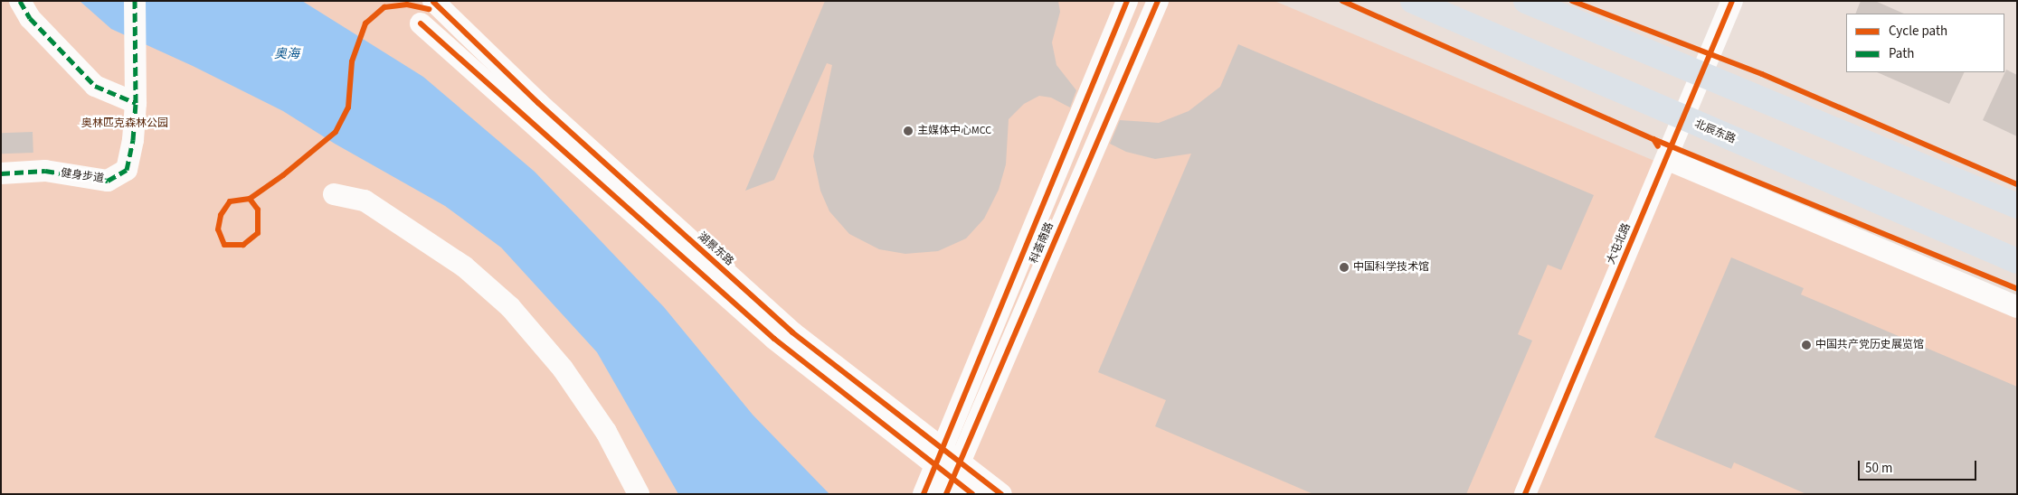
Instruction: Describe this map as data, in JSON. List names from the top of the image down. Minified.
{"streets":{"main road":["北辰东路"],"street":["健身步道","科荟南路","大屯北路","湖景东路"]},"crossings":[["北辰东路","大屯北路"],["科荟南路","湖景东路"]],"water":["奥海"],"parks":["奥林匹克森林公园"],"places":["主媒体中心MCC","中国科学技术馆","中国共产党历史展览馆"],"legend":["Cycle path","Path"],"scale_bar":"50 m"}
